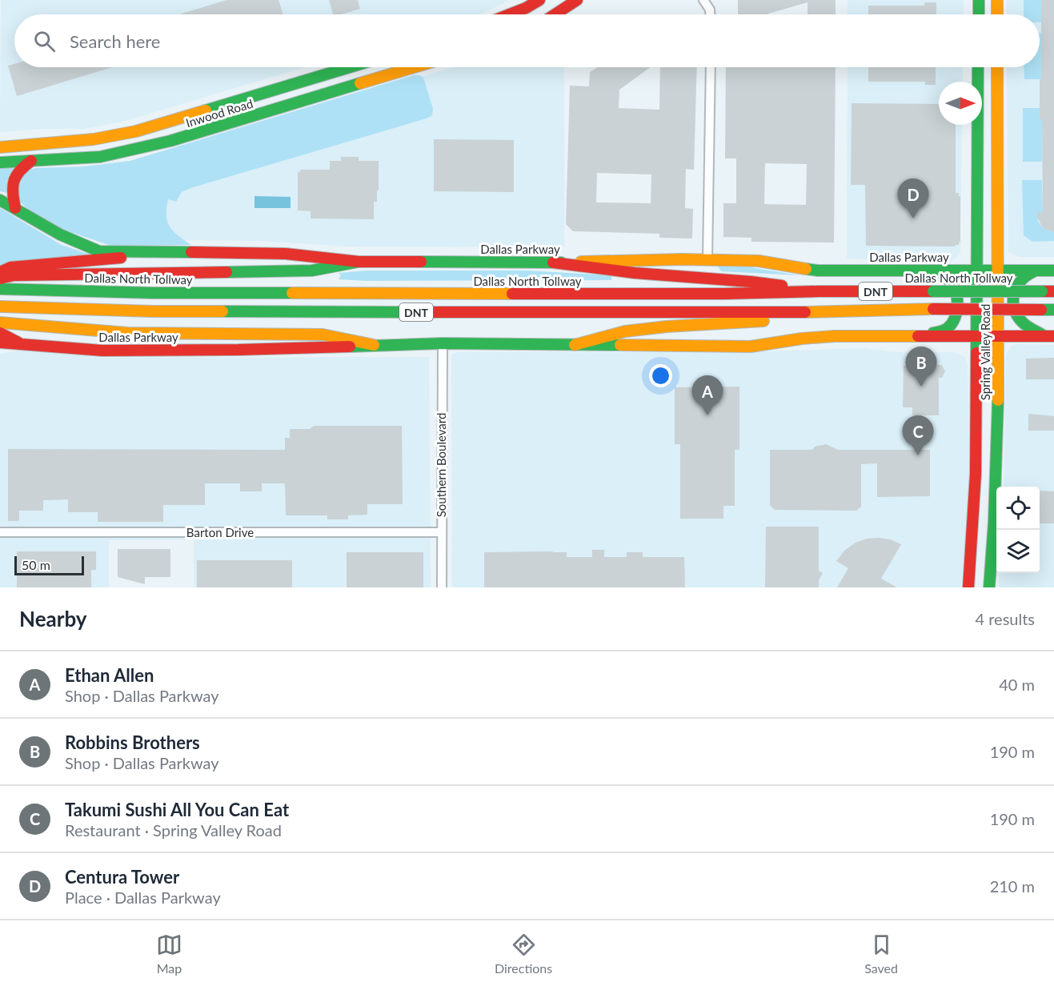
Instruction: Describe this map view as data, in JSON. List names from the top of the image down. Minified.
{"streets":{"main road":["Inwood Road","Dallas Parkway","Dallas North Tollway","DNT","Spring Valley Road"],"street":["Southern Boulevard","Barton Drive"]},"crossings":[["Dallas Parkway","Spring Valley Road"],["Dallas Parkway","Southern Boulevard"],["Southern Boulevard","Barton Drive"]],"scale_bar":"50 m","north":"right","page":{"search":"Search here","pins":["D","B","A","C"],"scale":"50 m","heading":["Nearby","4 results"],"list":[{"mark":"A","name":"Ethan Allen","note":"Shop · Dallas Parkway","value":"40 m"},{"mark":"B","name":"Robbins Brothers","note":"Shop · Dallas Parkway","value":"190 m"},{"mark":"C","name":"Takumi Sushi All You Can Eat","note":"Restaurant · Spring Valley Road","value":"190 m"},{"mark":"D","name":"Centura Tower","note":"Place · Dallas Parkway","value":"210 m"}],"nav":["Map","Directions","Saved"]}}
